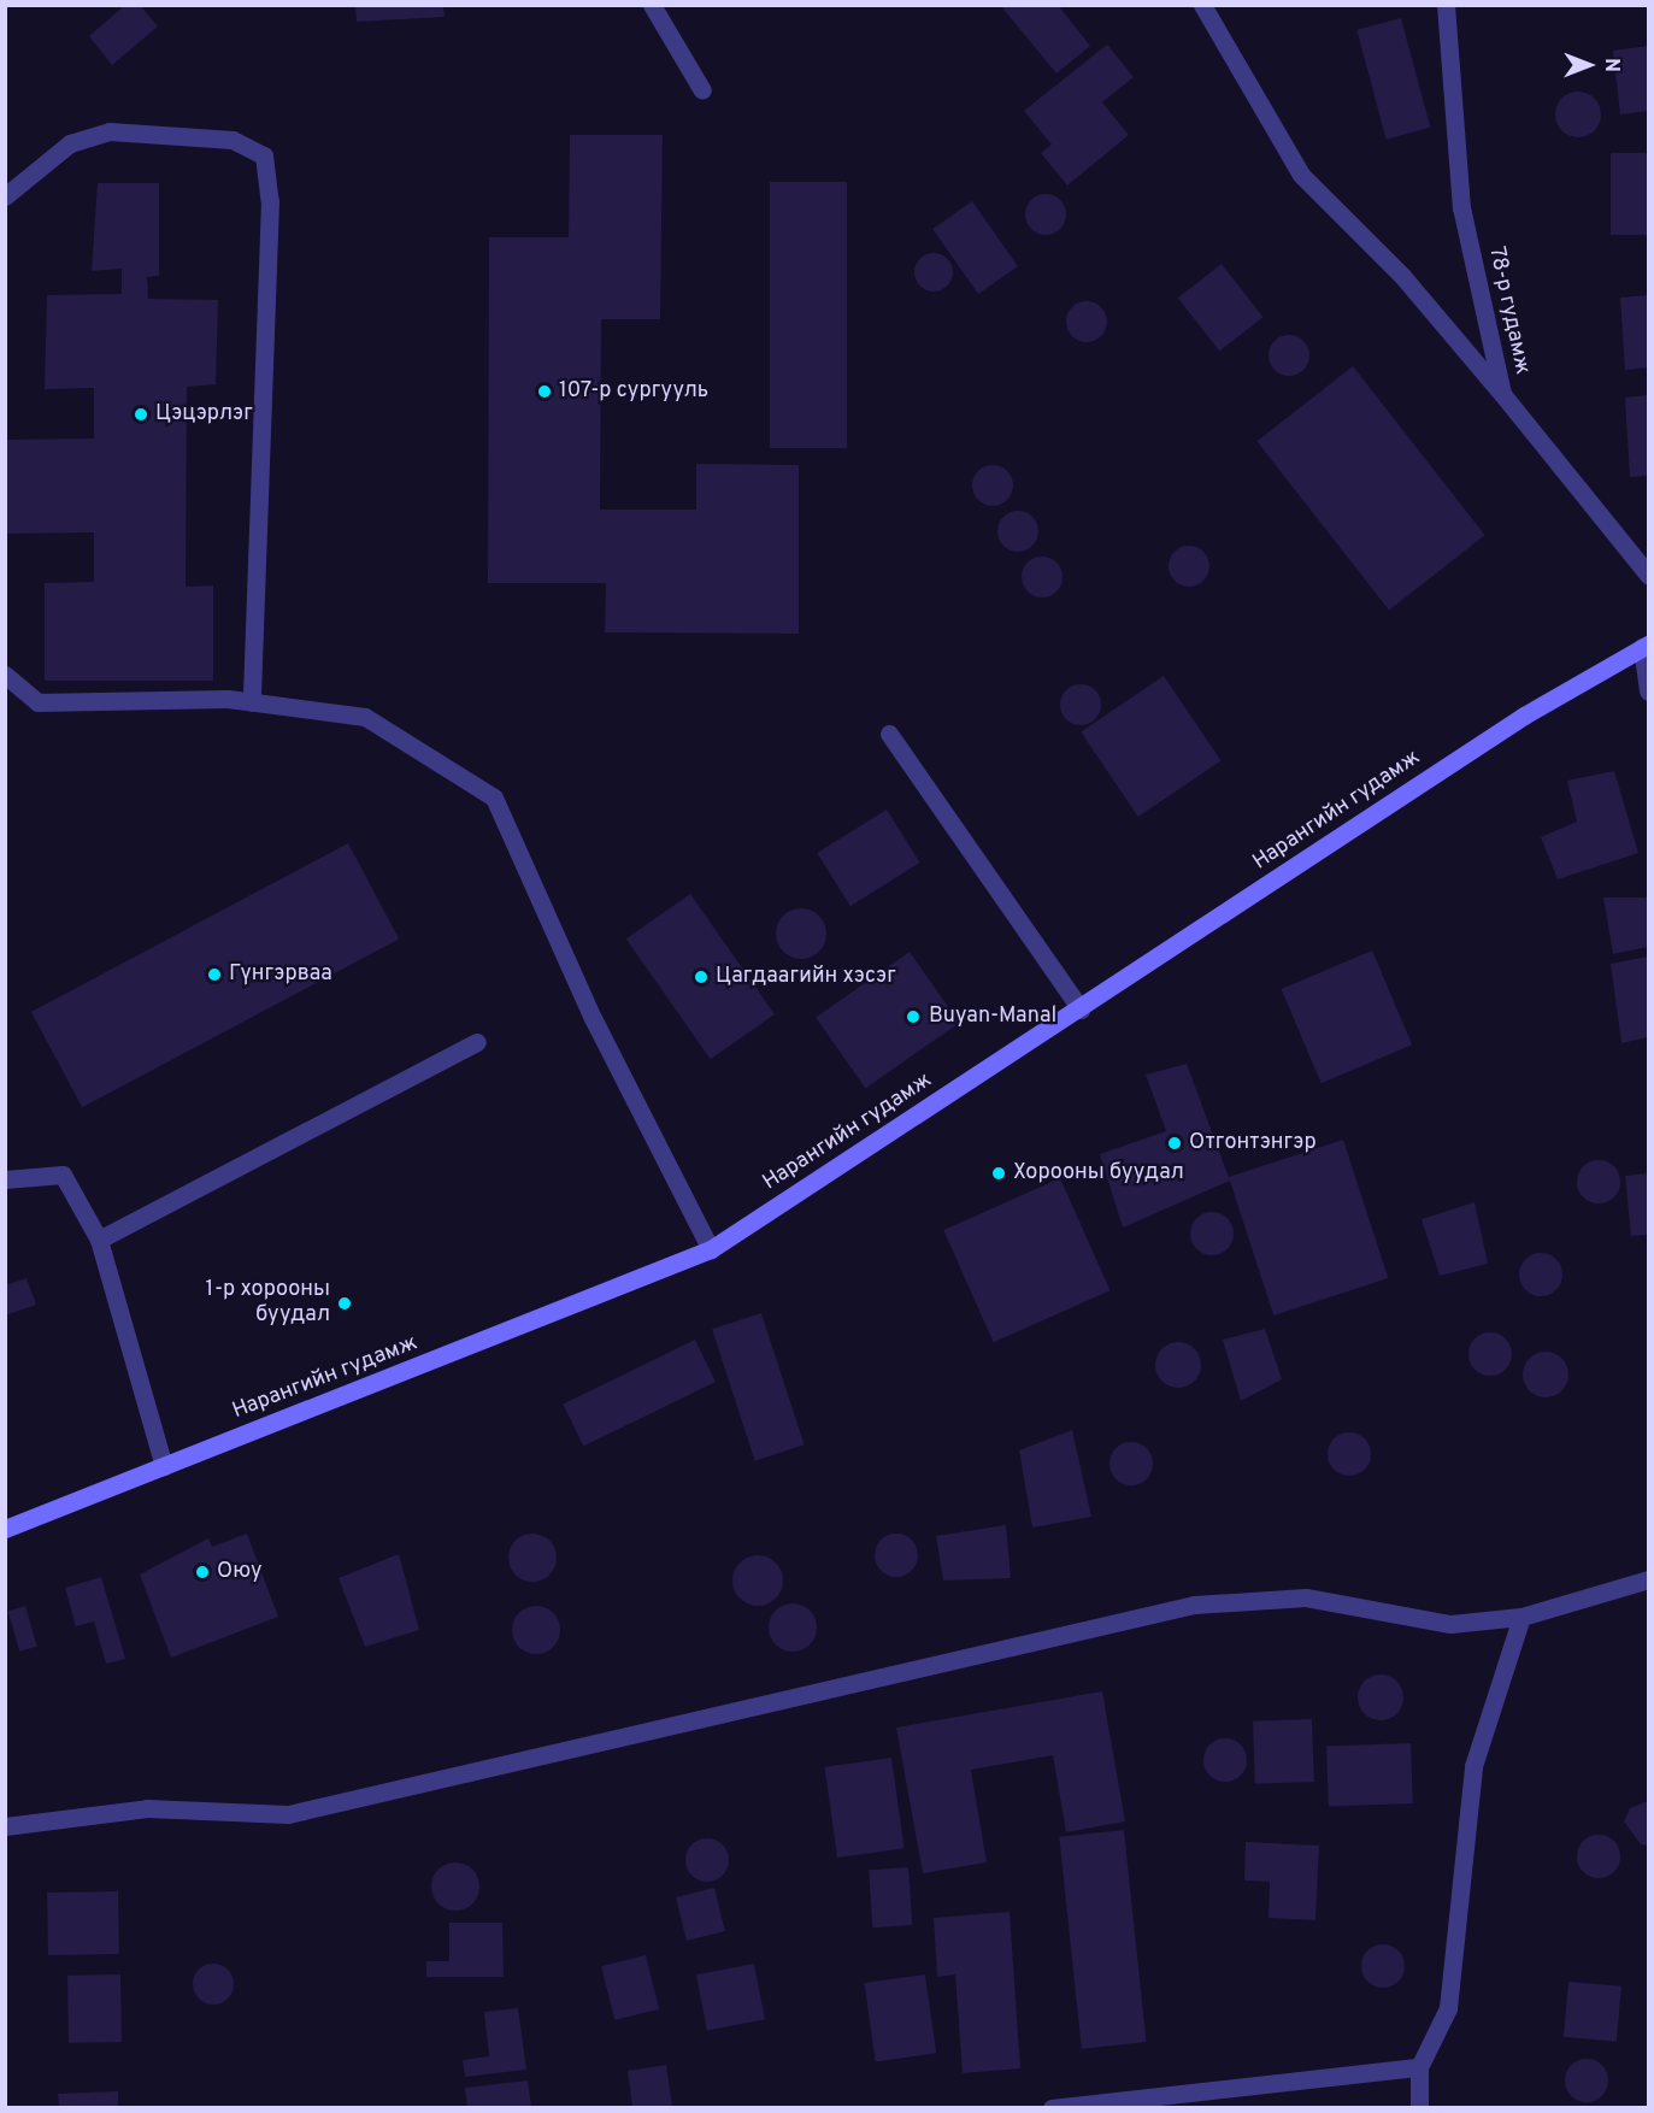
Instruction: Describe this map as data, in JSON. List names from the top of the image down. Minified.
{"streets":{"main road":["Нарангийн гудамж"],"street":["78-р гудамж"]},"places":["107-р сургууль","Цэцэрлэг","Гүнгэрваа","Цагдаагийн хэсэг","Buyan-Manal","Отгонтэнгэр","Хорооны буудал","1-р хорооны буудал","Оюу"],"north":"right"}
